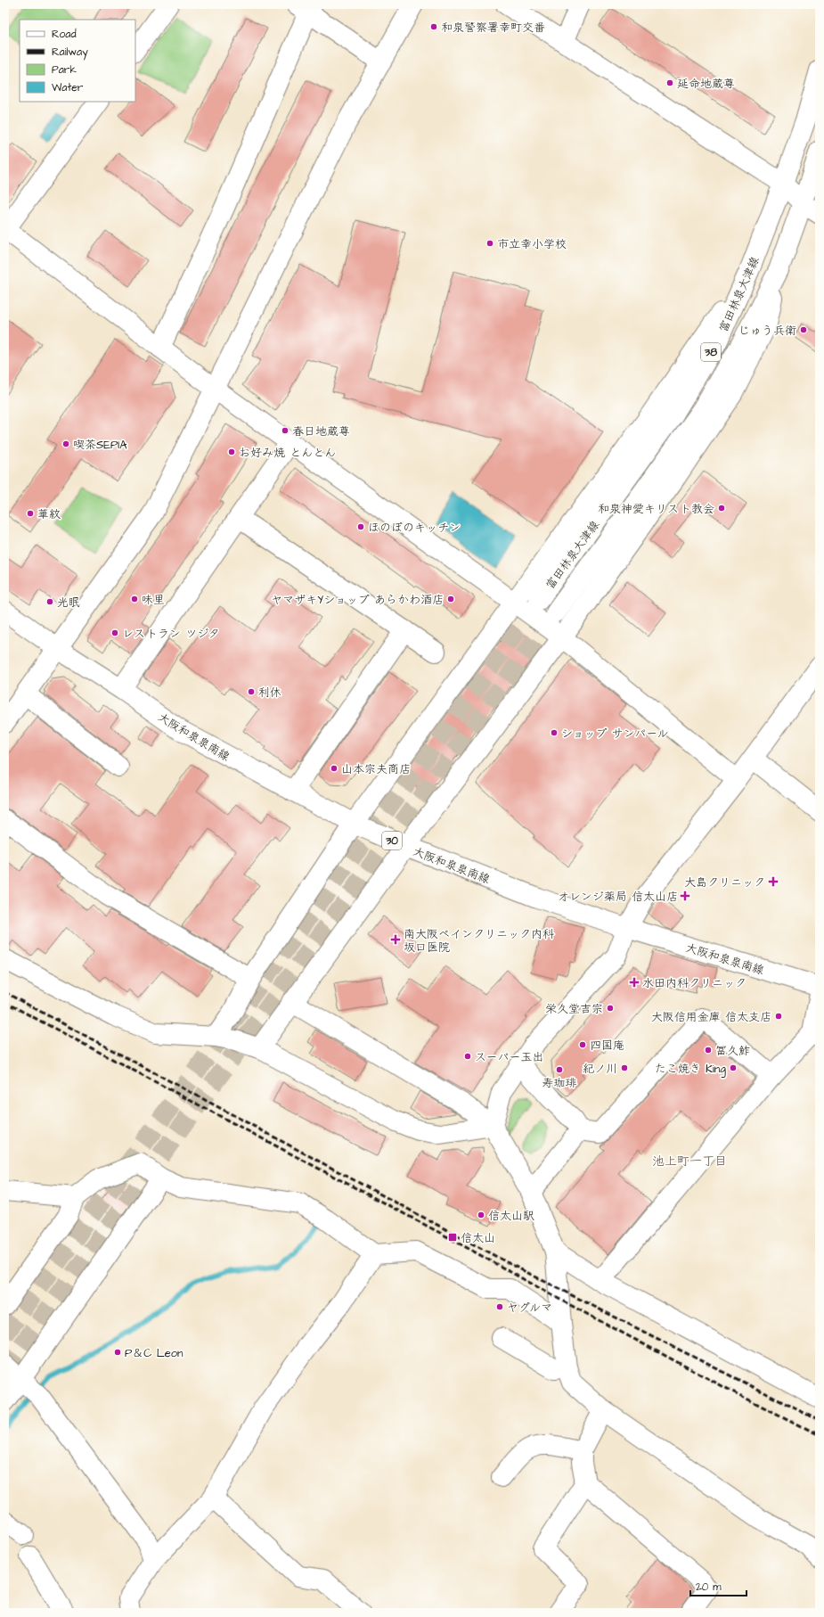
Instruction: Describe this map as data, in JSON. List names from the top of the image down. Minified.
{"streets":{"street":["富田林泉大津線","38","大阪和泉泉南線","30"]},"districts":["池上町一丁目"],"places":{"other":["和泉警察署幸町交番","延命地蔵尊","市立幸小学校","じゅう兵衛","春日地蔵尊","喫茶SEPIA","お好み焼 とんとん","和泉神愛キリスト教会","華紋","ほのぼのキッチン","味里","ヤマザキYショップ あらかわ酒店","光眠","レストラン ツジタ","利休","ショップ サンパール","山本宗夫商店","栄久堂吉宗","大阪信用金庫 信太支店","四国庵","冨久鮓","スーパー玉出","紀ノ川","たこ焼き King","寿珈琲","信太山駅","ヤグルマ","P＆C Leon"],"health":["大島クリニック","オレンジ薬局 信太山店","南大阪ペインクリニック内科 坂口医院","水田内科クリニック"],"transit":["信太山"]},"legend":["Road","Railway","Park","Water"],"scale_bar":"20 m"}
